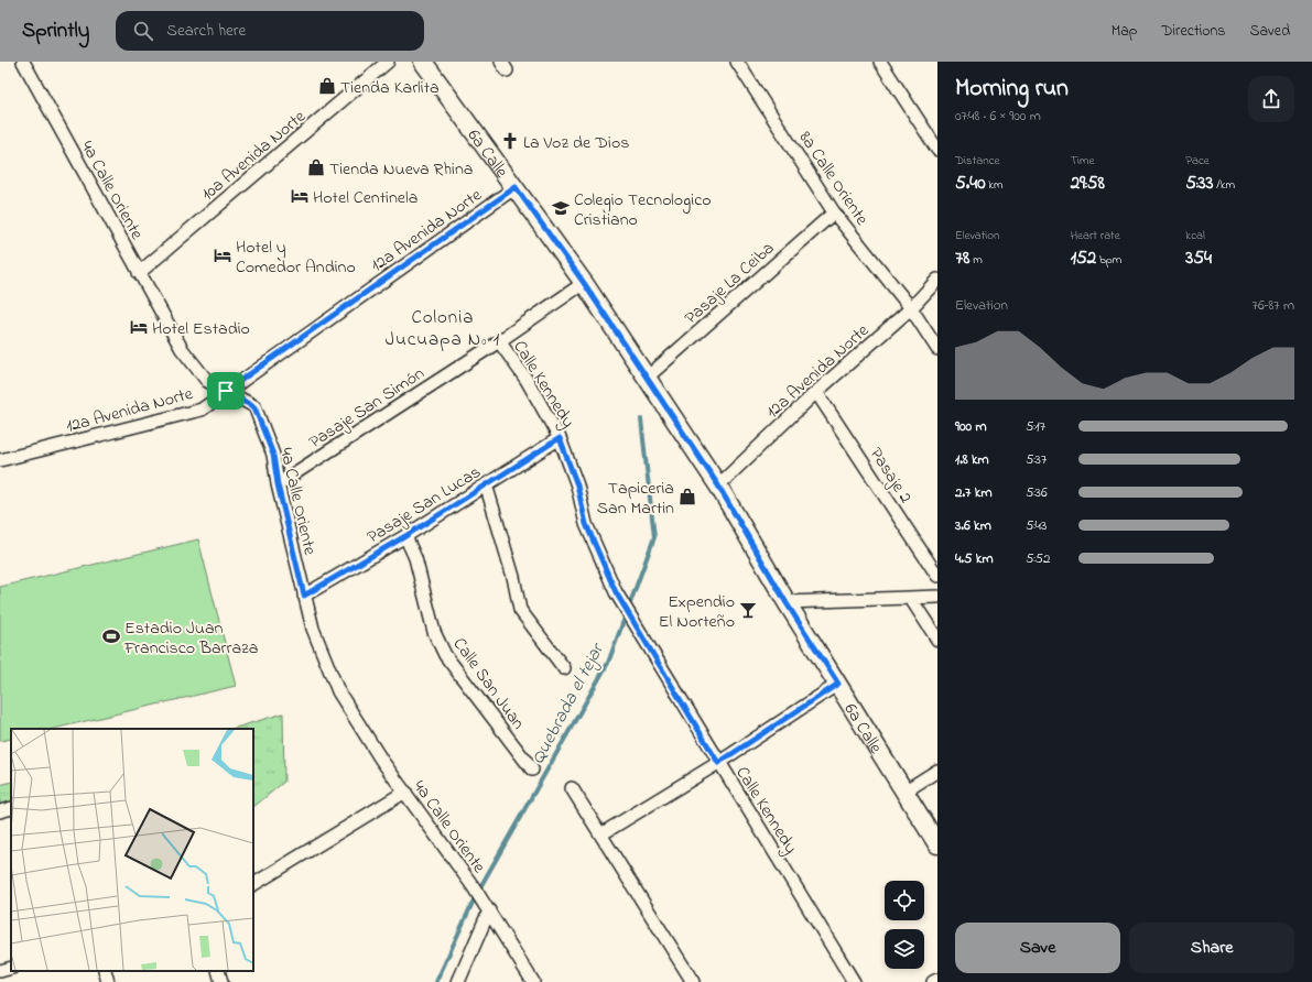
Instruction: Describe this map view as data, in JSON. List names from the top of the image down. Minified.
{"streets":{"street":["6a Calle","10a Avenida Norte","8a Calle Oriente","4a Calle Oriente","12a Avenida Norte","Pasaje La Ceiba","Calle Kennedy","Pasaje San Simón","Pasaje 2","Pasaje San Lucas","Calle San Juan"]},"crossings":[["6a Calle","12a Avenida Norte"],["6a Calle","Pasaje La Ceiba"],["6a Calle","Pasaje San Simón"],["10a Avenida Norte","4a Calle Oriente"],["8a Calle Oriente","12a Avenida Norte"],["8a Calle Oriente","Pasaje La Ceiba"],["4a Calle Oriente","12a Avenida Norte"],["4a Calle Oriente","Pasaje San Simón"],["4a Calle Oriente","Pasaje San Lucas"],["12a Avenida Norte","Pasaje 2"],["Calle Kennedy","Pasaje San Simón"],["Calle Kennedy","Pasaje San Lucas"],["Pasaje San Lucas","Calle San Juan"]],"districts":["Colonia Jucuapa Nº 1"],"water":["Quebrada el tejar"],"places":{"shop":["Tienda Karlita","Tienda Nueva Rhina","Tapiceria San Martin"],"church":["La Voz de Dios"],"hotel":["Hotel Centinela","Hotel y Comedor Andino","Hotel Estadio"],"school or university":["Colegio Tecnologico Cristiano"],"bar":["Expendio El Norteño"],"sports":["Estadio Juan Francisco Barraza"]},"page":{"header":"Sprintly","search":"Search here","nav":["Map","Directions","Saved"],"heading":["Morning run","07:48 · 6 × 900 m"],"stats":[["Distance","5.40 km"],["Time","29:58"],["Pace","5:33 /km"],["Elevation","78 m"],["Heart rate","152 bpm"],["kcal","354"]],"chart":["Elevation","76–87 m"],"list":[{"name":"900 m","note":"5:17"},{"name":"1.8 km","note":"5:37"},{"name":"2.7 km","note":"5:36"},{"name":"3.6 km","note":"5:43"},{"name":"4.5 km","note":"5:52"}],"buttons":["Save","Share"]}}
